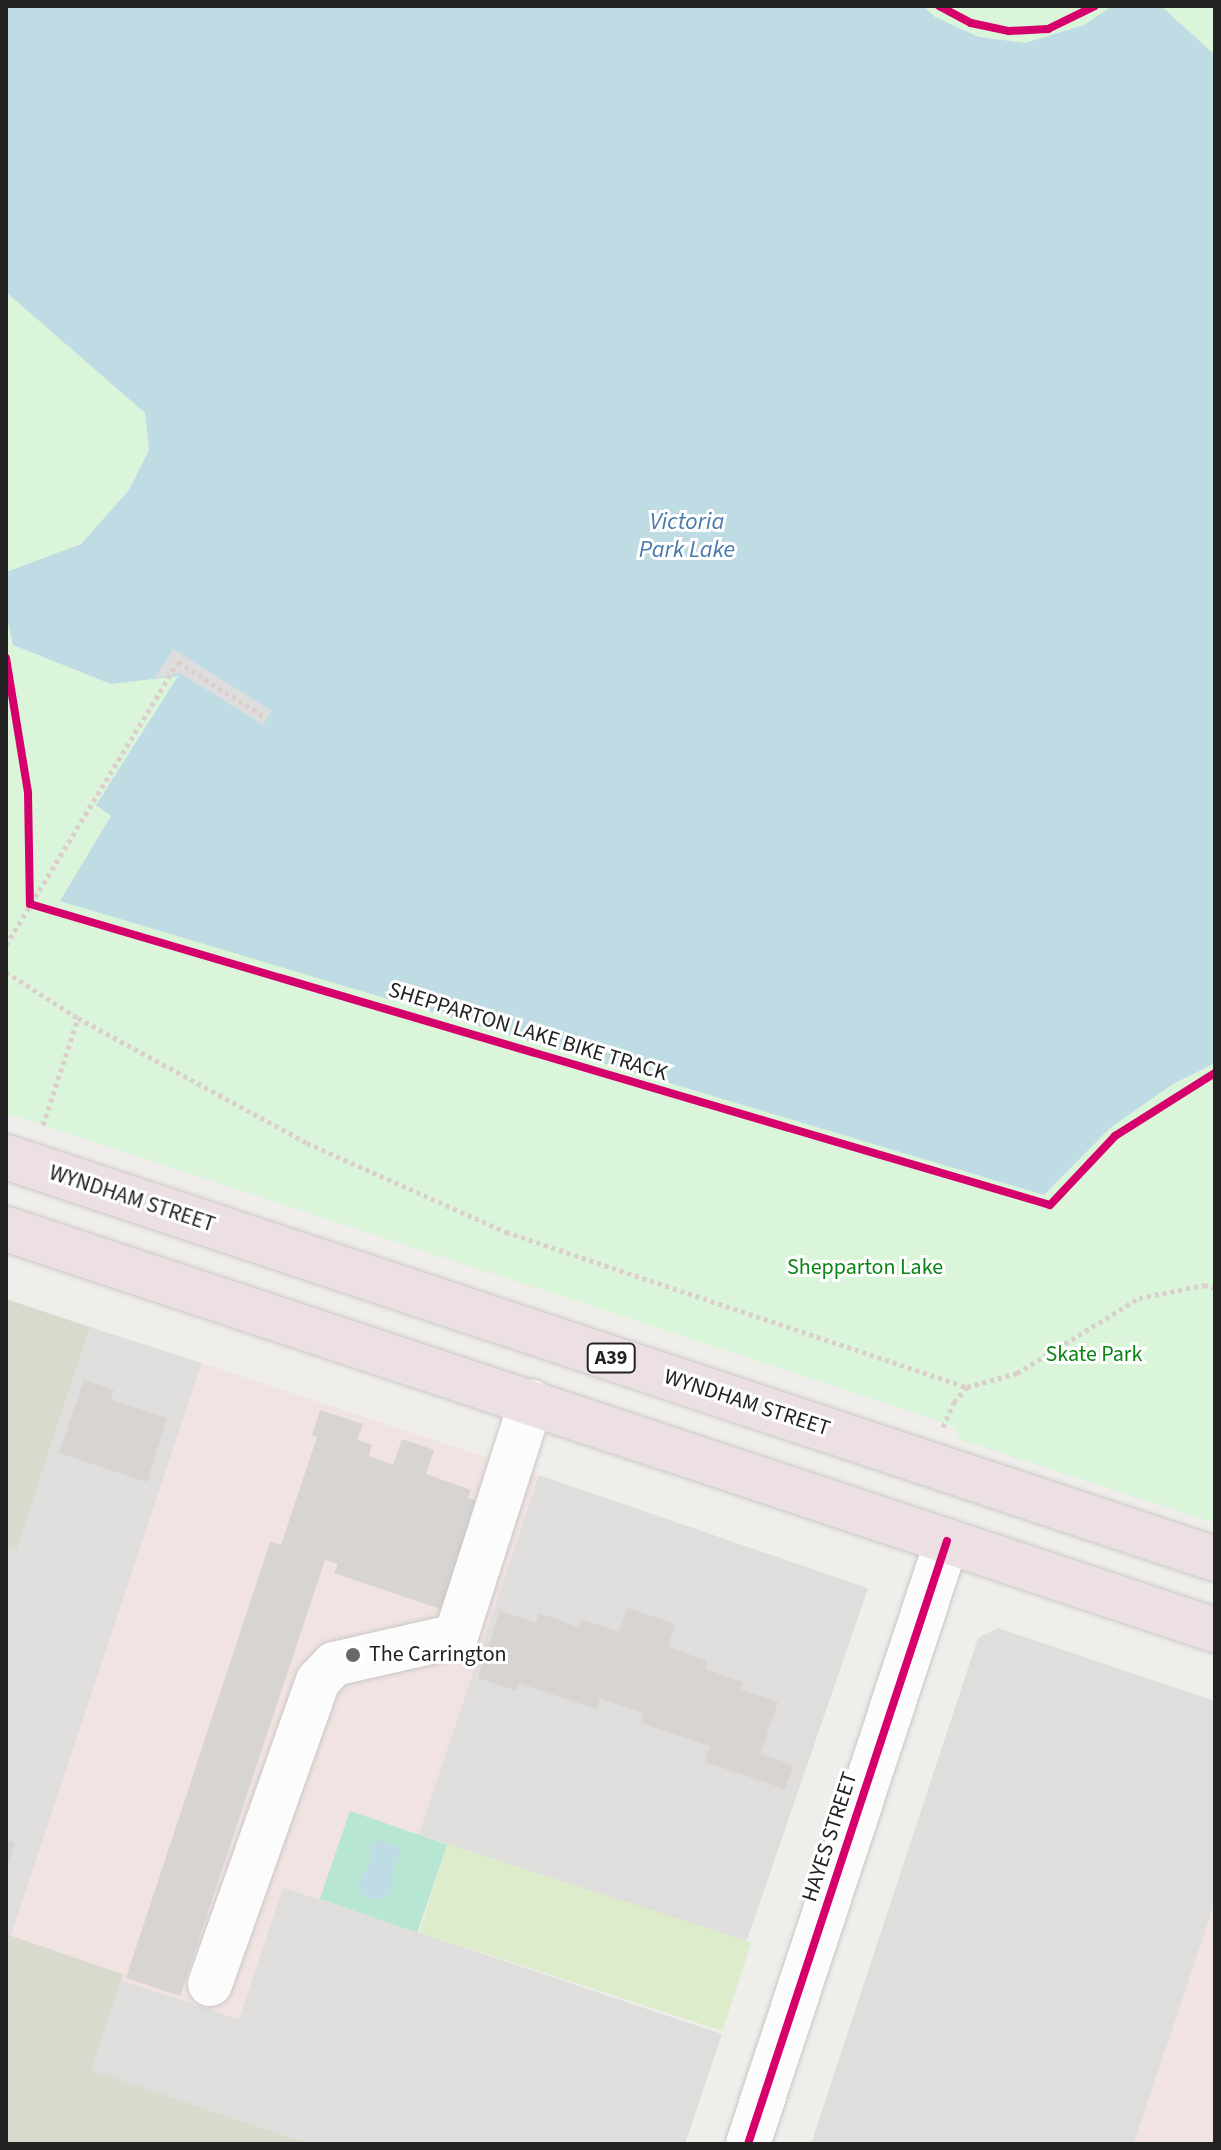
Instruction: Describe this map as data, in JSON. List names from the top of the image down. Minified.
{"streets":{"highway":["WYNDHAM STREET","A39"],"street":["HAYES STREET"],"cycle path":["SHEPPARTON LAKE BIKE TRACK"]},"water":["Victoria Park Lake"],"parks":["Shepparton Lake","Skate Park"],"places":["The Carrington"]}
